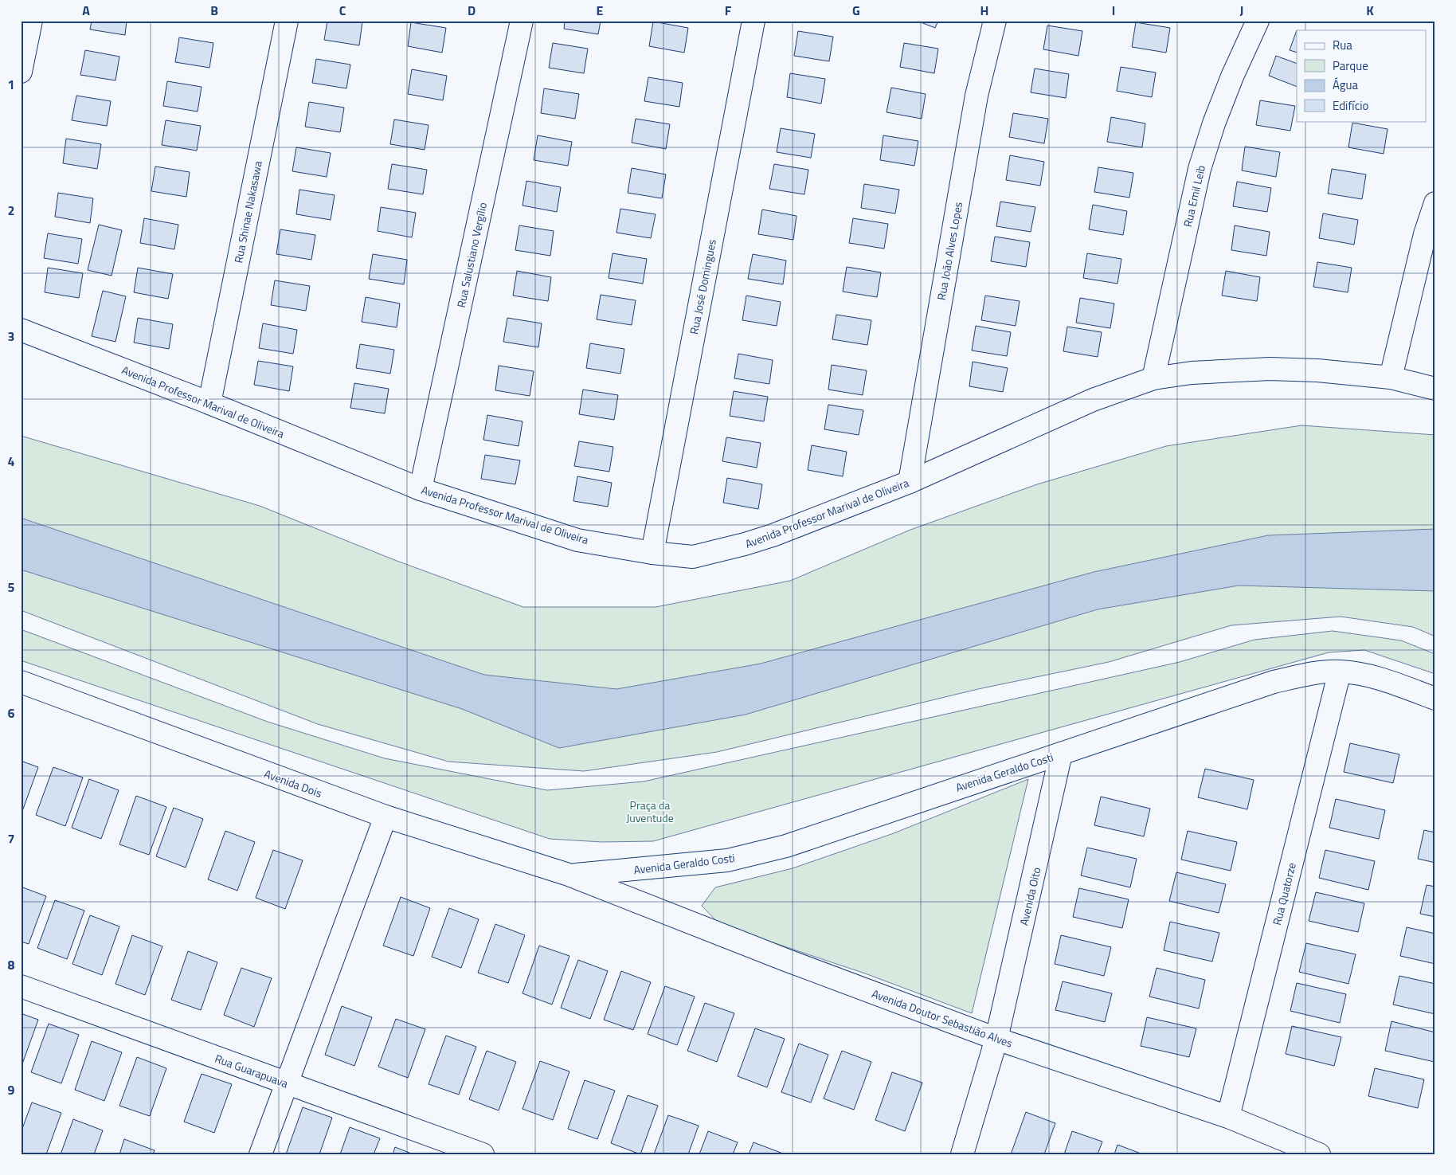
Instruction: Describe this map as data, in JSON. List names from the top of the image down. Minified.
{"streets":{"street":["Rua Emil Leib","Rua Shinae Nakasawa","Rua João Alves Lopes","Rua Salustiano Vergílio","Rua José Domingues","Avenida Professor Marival de Oliveira","Avenida Geraldo Costi","Avenida Dois","Rua Quatorze","Avenida Oito","Avenida Doutor Sebastião Alves","Rua Guarapuava"]},"crossings":[["Rua Emil Leib","Avenida Professor Marival de Oliveira"],["Rua Shinae Nakasawa","Avenida Professor Marival de Oliveira"],["Rua João Alves Lopes","Avenida Professor Marival de Oliveira"],["Rua Salustiano Vergílio","Avenida Professor Marival de Oliveira"],["Rua José Domingues","Avenida Professor Marival de Oliveira"],["Avenida Geraldo Costi","Avenida Dois"],["Avenida Geraldo Costi","Rua Quatorze"],["Avenida Geraldo Costi","Avenida Oito"],["Avenida Geraldo Costi","Avenida Doutor Sebastião Alves"],["Avenida Dois","Avenida Doutor Sebastião Alves"],["Rua Quatorze","Avenida Doutor Sebastião Alves"],["Avenida Oito","Avenida Doutor Sebastião Alves"]],"parks":["Praça da Juventude"],"legend":["Rua","Parque","Água","Edifício"],"grid":{"columns":["A","B","C","D","E","F","G","H","I","J","K"],"rows":["1","2","3","4","5","6","7","8","9"]}}
